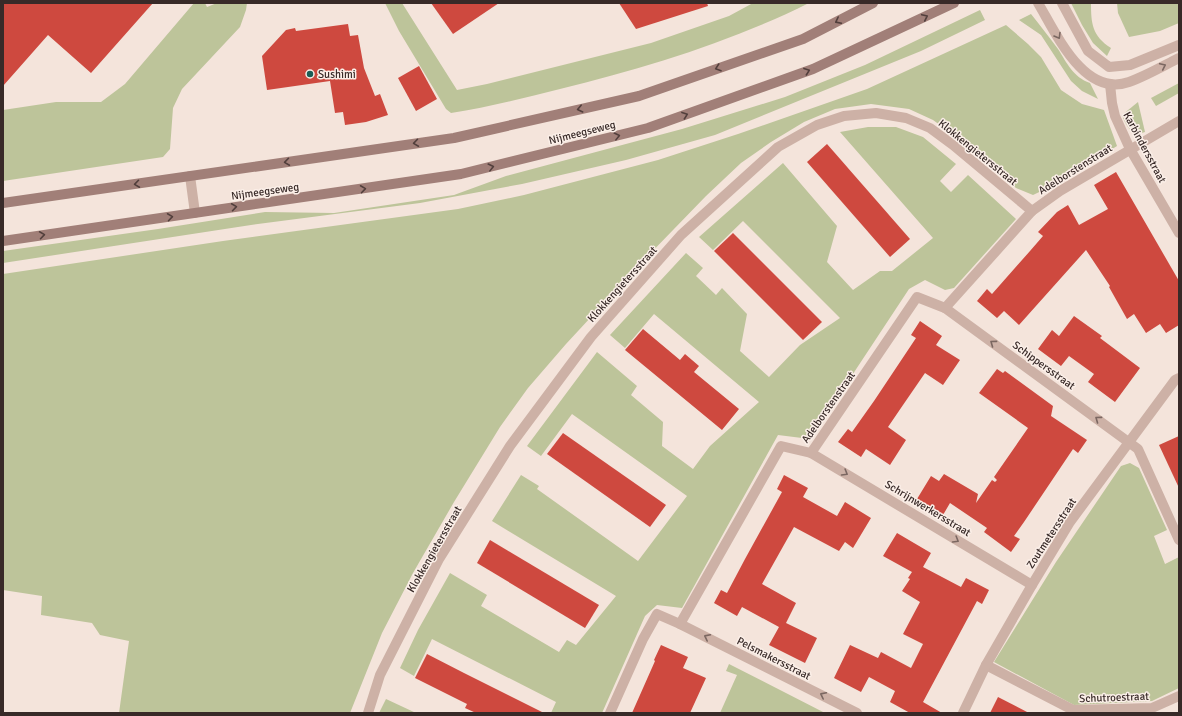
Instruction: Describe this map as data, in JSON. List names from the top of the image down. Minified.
{"streets":{"main road":["Nijmeegseweg"],"street":["Karbindersstraat","Klokkengietersstraat","Adelborstenstraat","Schippersstraat","Schrijnwerkersstraat","Zoutmetersstraat","Pelsmakersstraat","Schutroestraat"]},"crossings":[["Karbindersstraat","Adelborstenstraat"],["Klokkengietersstraat","Adelborstenstraat"],["Adelborstenstraat","Schippersstraat"],["Adelborstenstraat","Schrijnwerkersstraat"],["Adelborstenstraat","Pelsmakersstraat"],["Schippersstraat","Zoutmetersstraat"],["Schrijnwerkersstraat","Zoutmetersstraat"],["Zoutmetersstraat","Schutroestraat"]],"one_way":["Schippersstraat","Schrijnwerkersstraat","Pelsmakersstraat"],"places":["Sushimi"]}
